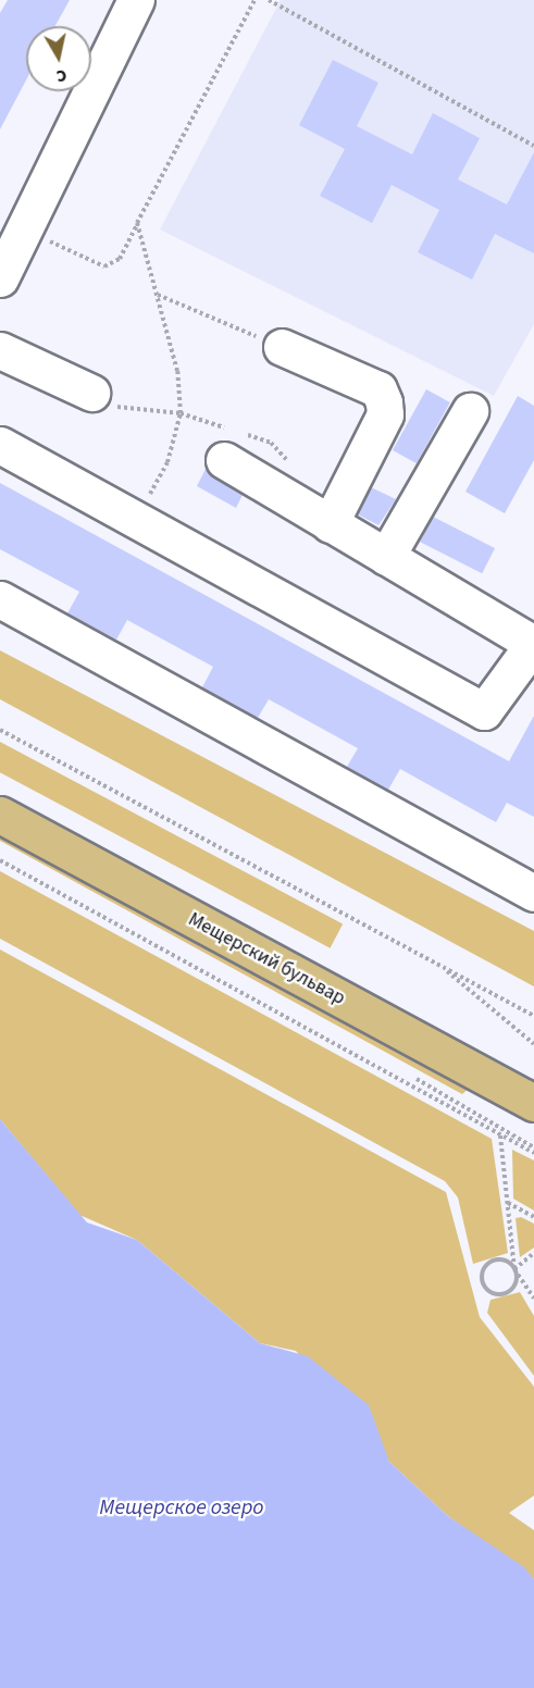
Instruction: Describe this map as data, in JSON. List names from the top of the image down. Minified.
{"streets":{"main road":["Мещерский бульвар"]},"water":["Мещерское озеро"],"north":"bottom"}
